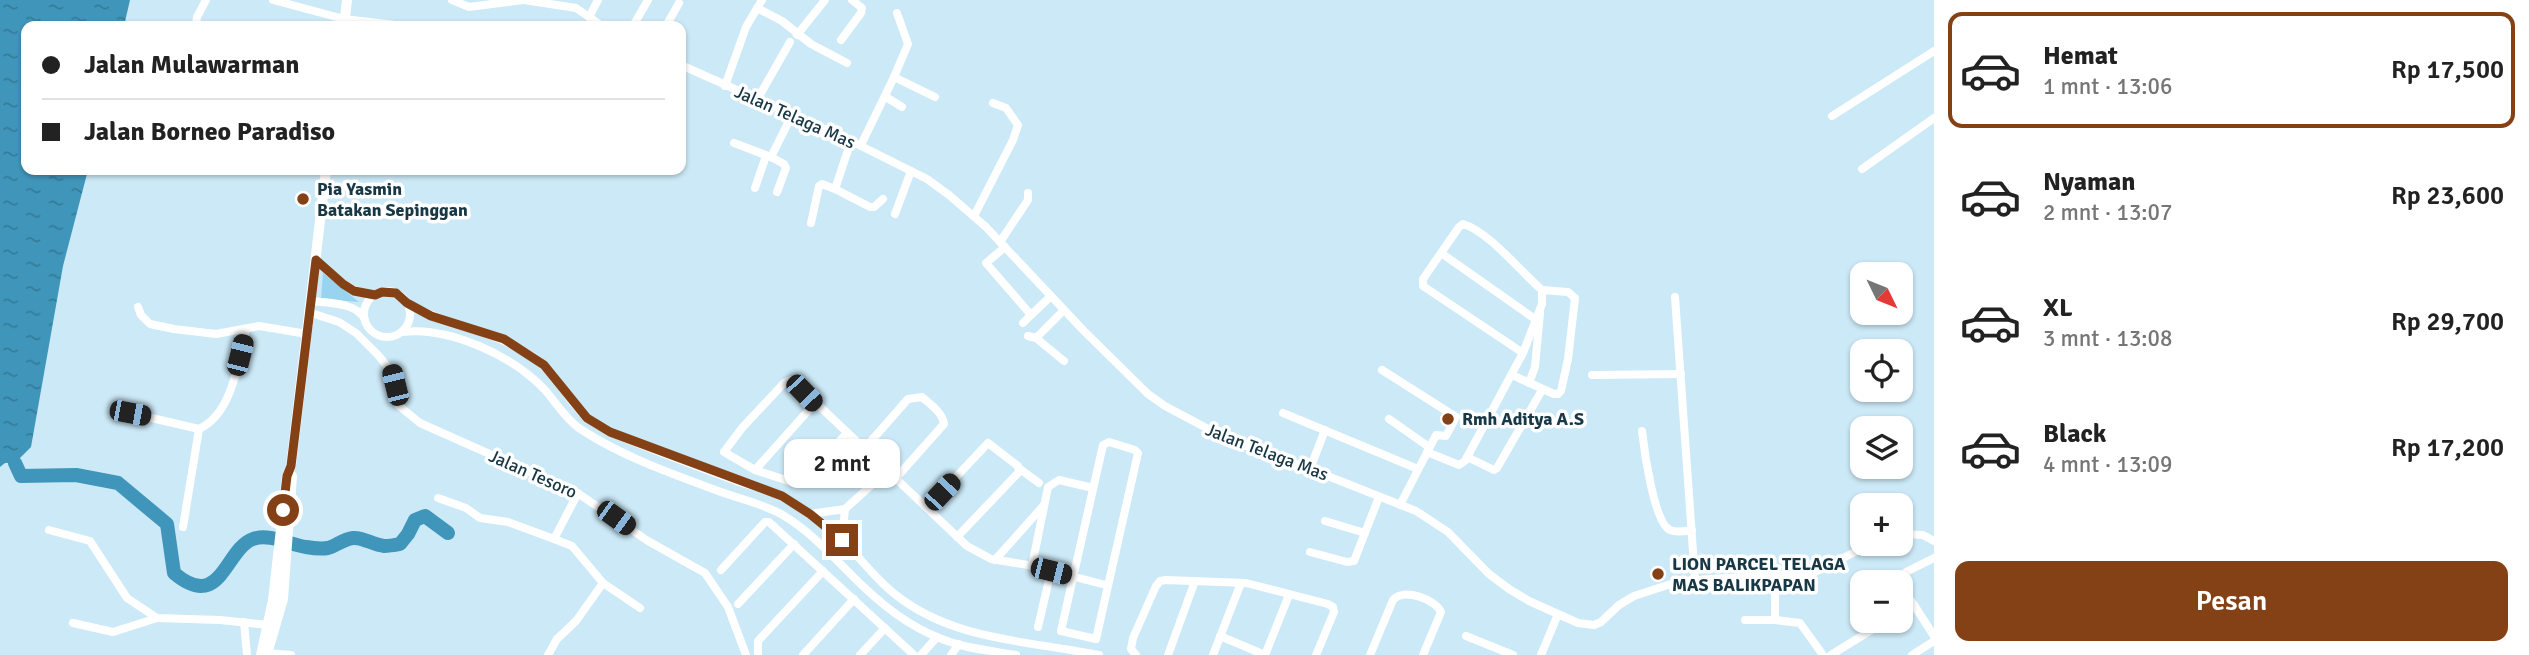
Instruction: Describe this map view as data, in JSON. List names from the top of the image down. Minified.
{"streets":{"street":["Jalan Telaga Mas","Jalan Tesoro"]},"places":["Pia Yasmin Batakan Sepinggan","Rmh Aditya A.S","LION PARCEL TELAGA MAS BALIKPAPAN"],"north":"bottom right","page":{"list":[{"name":"Hemat","note":"1 mnt · 13:06","value":"Rp 17,500"},{"name":"Nyaman","note":"2 mnt · 13:07","value":"Rp 23,600"},{"name":"XL","note":"3 mnt · 13:08","value":"Rp 29,700"},{"name":"Black","note":"4 mnt · 13:09","value":"Rp 17,200"}],"banner":["Jalan Mulawarman","Jalan Borneo Paradiso"],"map_buttons":["+","−"],"bubble":"2 mnt","buttons":"Pesan"}}
